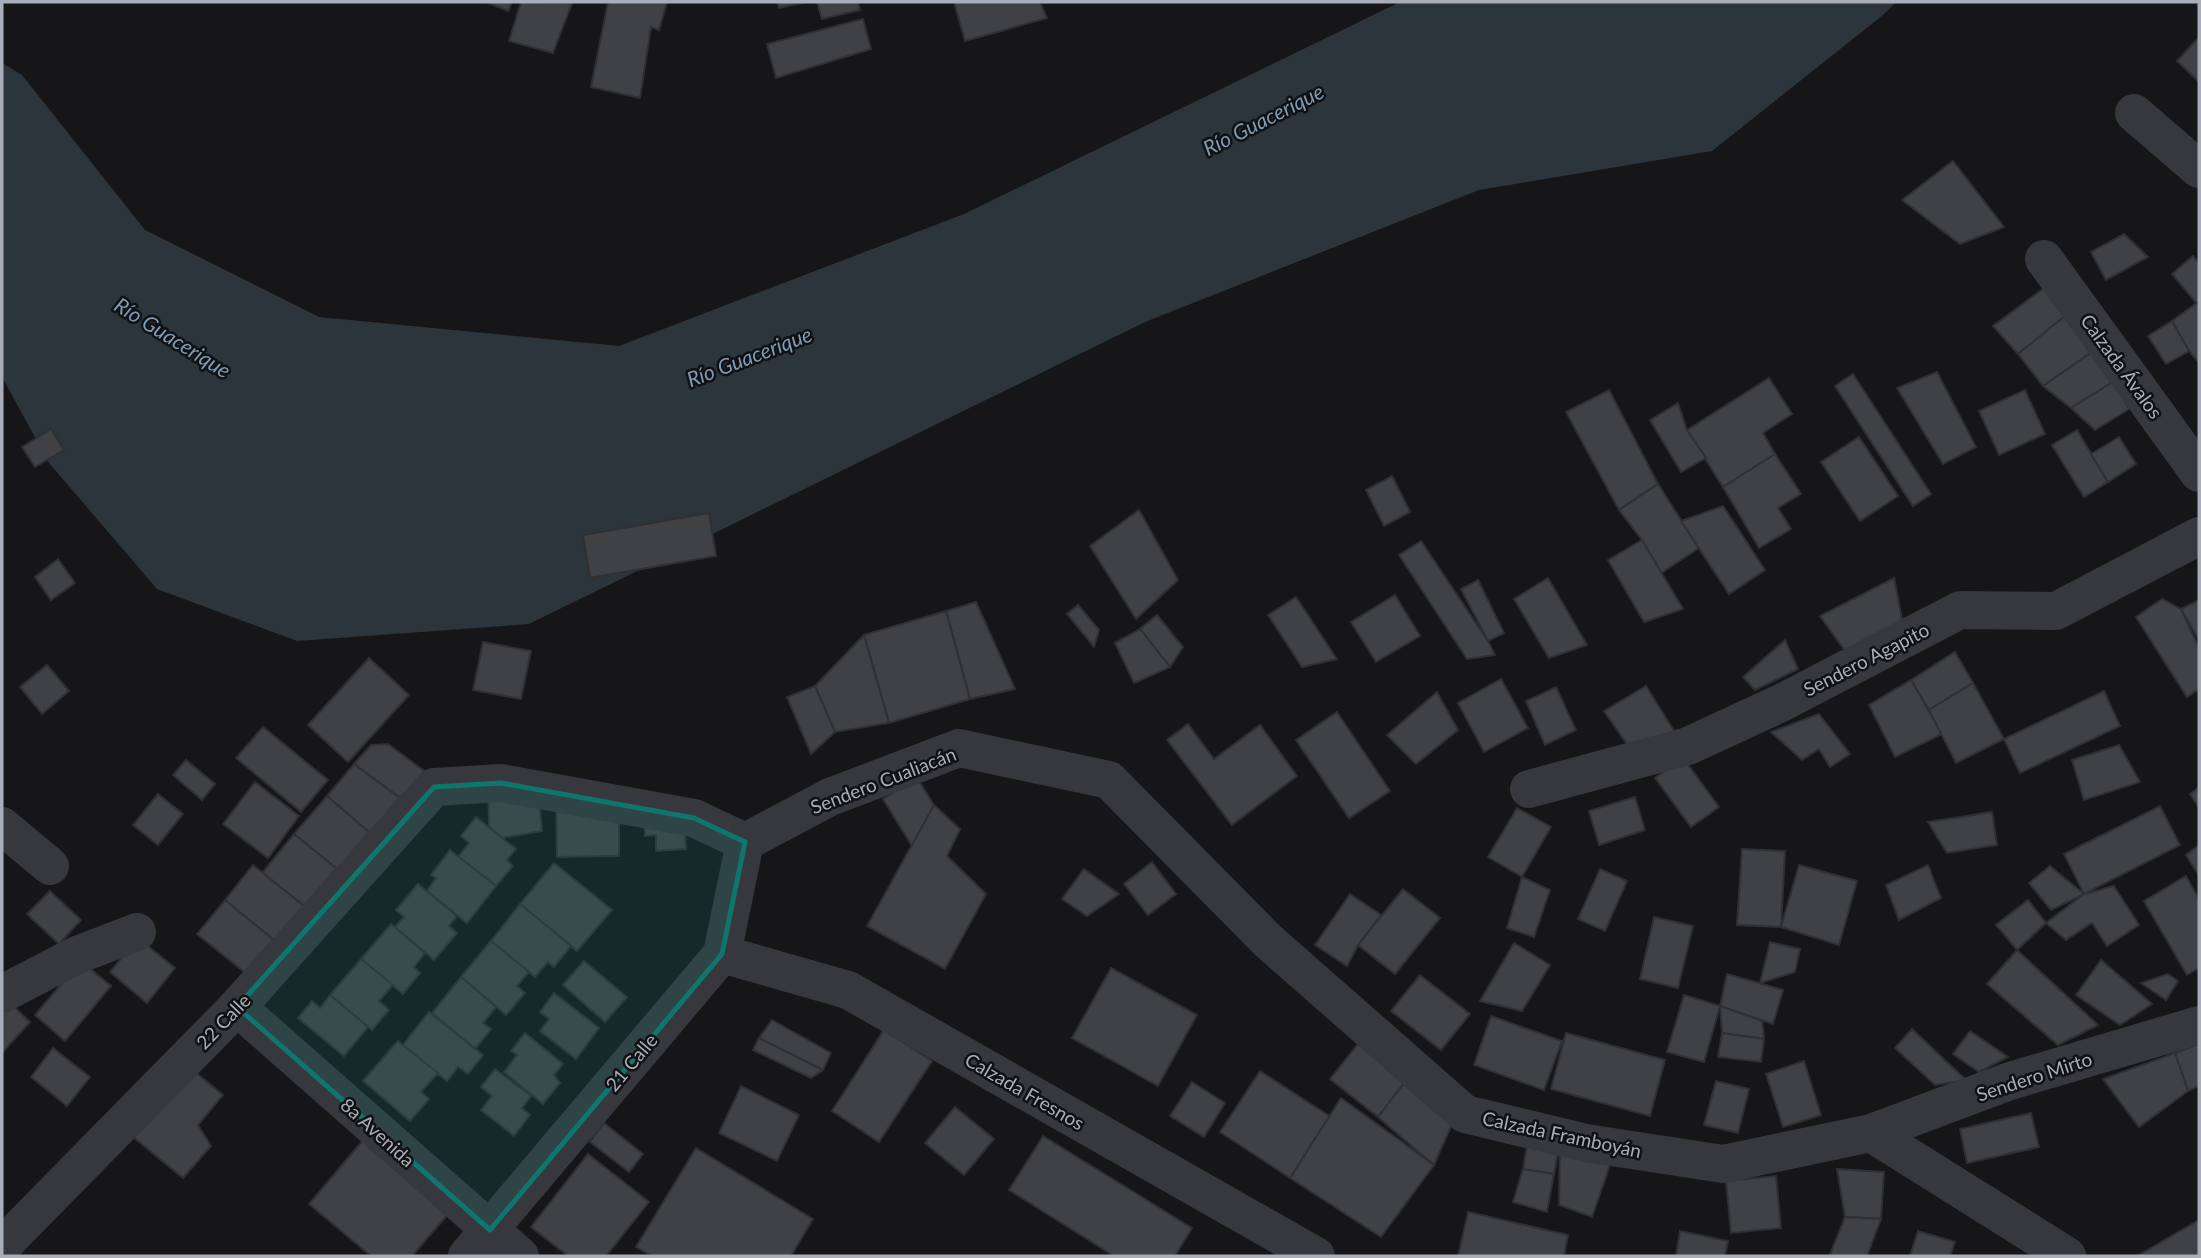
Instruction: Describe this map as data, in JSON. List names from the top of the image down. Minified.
{"streets":{"street":["Calzada Ávalos","Sendero Agapito","Sendero Cualiacán","22 Calle","21 Calle","Sendero Mirto","Calzada Fresnos","8a Avenida","Calzada Framboyán"]},"crossings":[["Sendero Cualiacán","22 Calle"],["Sendero Cualiacán","21 Calle"],["Sendero Cualiacán","Calzada Framboyán"],["22 Calle","21 Calle"],["22 Calle","8a Avenida"],["21 Calle","Calzada Fresnos"],["21 Calle","8a Avenida"],["Sendero Mirto","Calzada Framboyán"]],"water":["Río Guacerique"]}
